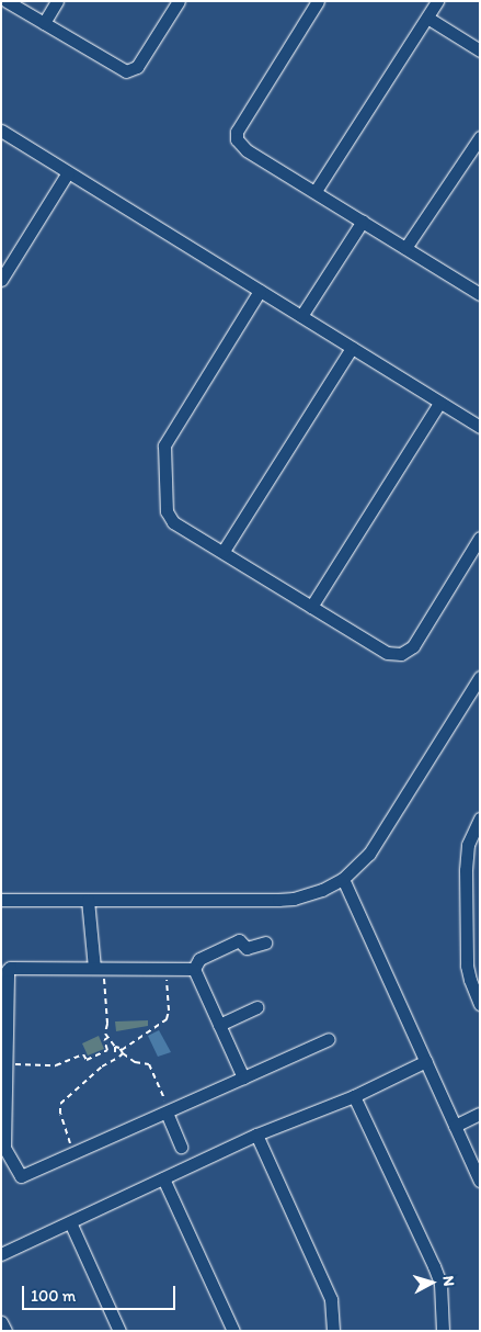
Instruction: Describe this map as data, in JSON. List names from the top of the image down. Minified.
{"scale_bar":"100 m","north":"right"}
